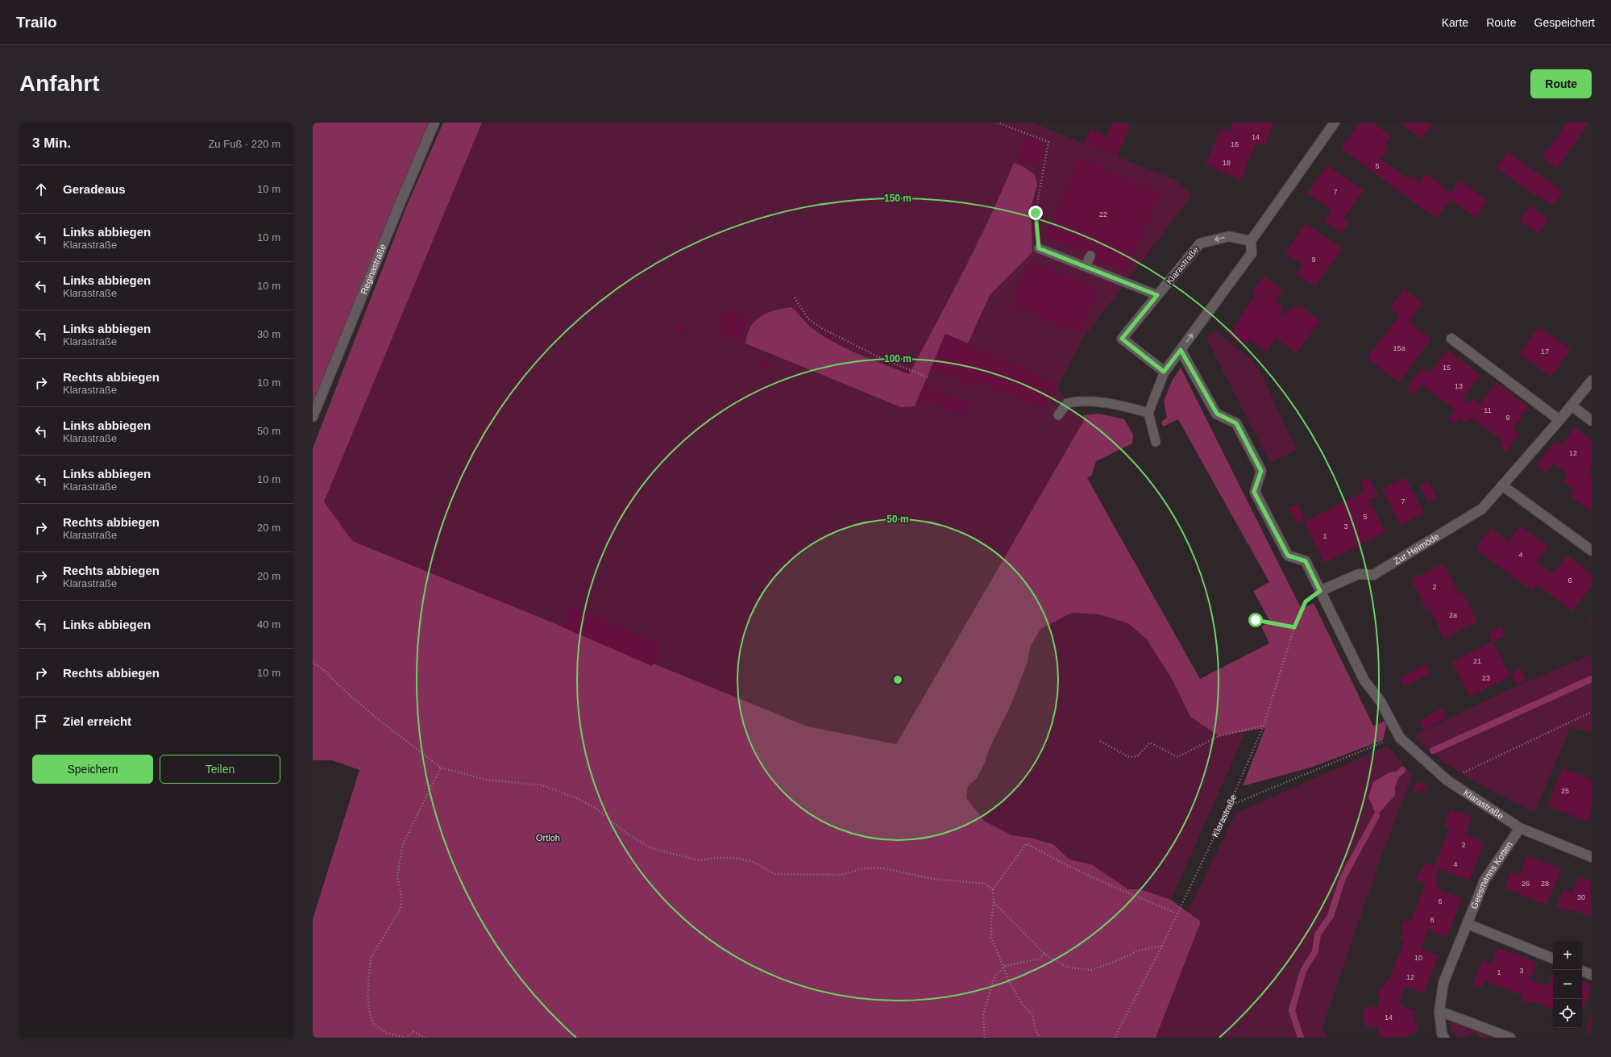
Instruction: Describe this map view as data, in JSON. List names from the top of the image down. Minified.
{"streets":{"street":["Klarastraße","Reginastraße","Zur Heimöde","Geesmanns Kotten"]},"crossings":[["Klarastraße","Zur Heimöde"],["Klarastraße","Geesmanns Kotten"]],"parks":["Ortloh"],"house_numbers":["14","16","18","5","7","22","9","15a","17","15","13","11","9","12","7","5","3","1","4","6","2","2a","21","23","25","2","4","26","28","30","6","8","10","3","1","12","14"],"page":{"header":"Trailo","nav":["Karte","Route","Gespeichert"],"buttons":["Route",["Speichern","Teilen"]],"title":"Anfahrt","heading":["3 Min.","Zu Fuß · 220 m"],"list":[["Geradeaus","10 m"],["Links abbiegen","Klarastraße","10 m"],["Links abbiegen","Klarastraße","10 m"],["Links abbiegen","Klarastraße","30 m"],["Rechts abbiegen","Klarastraße","10 m"],["Links abbiegen","Klarastraße","50 m"],["Links abbiegen","Klarastraße","10 m"],["Rechts abbiegen","Klarastraße","20 m"],["Rechts abbiegen","Klarastraße","20 m"],["Links abbiegen","40 m"],["Rechts abbiegen","10 m"],"Ziel erreicht"],"map_buttons":["+","−"]},"rings":["150 m","100 m","50 m"]}
